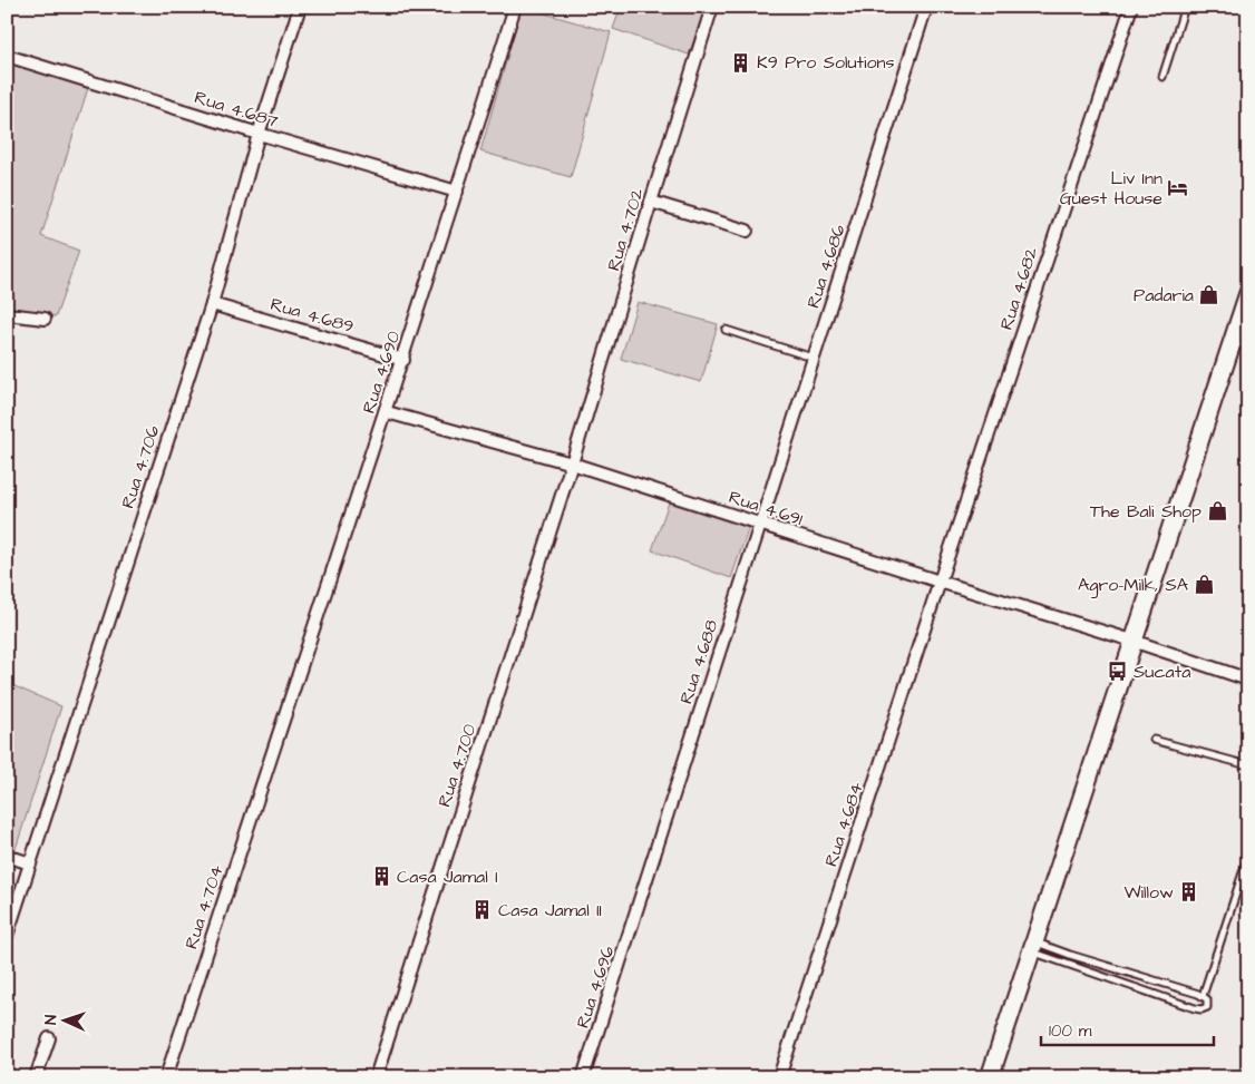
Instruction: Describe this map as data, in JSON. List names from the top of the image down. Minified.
{"streets":{"street":["Rua 4.687","Rua 4.702","Rua 4.686","Rua 4.682","Rua 4.689","Rua 4.690","Rua 4.706","Rua 4.691","Rua 4.688","Rua 4.700","Rua 4.684","Rua 4.704","Rua 4.696"]},"crossings":[["Rua 4.687","Rua 4.690"],["Rua 4.687","Rua 4.706"],["Rua 4.702","Rua 4.691"],["Rua 4.702","Rua 4.700"],["Rua 4.686","Rua 4.691"],["Rua 4.686","Rua 4.688"],["Rua 4.682","Rua 4.691"],["Rua 4.682","Rua 4.684"],["Rua 4.689","Rua 4.690"],["Rua 4.689","Rua 4.706"],["Rua 4.690","Rua 4.691"],["Rua 4.690","Rua 4.704"],["Rua 4.691","Rua 4.688"],["Rua 4.691","Rua 4.700"],["Rua 4.691","Rua 4.684"],["Rua 4.688","Rua 4.696"]],"places":{"building":["K9 Pro Solutions","Casa Jamal I","Willow","Casa Jamal II"],"hotel":["Liv Inn Guest House"],"shop":["Padaria","The Bali Shop","Agro-Milk, SA"],"bus stop":["Sucata"]},"scale_bar":"100 m","north":"left"}
